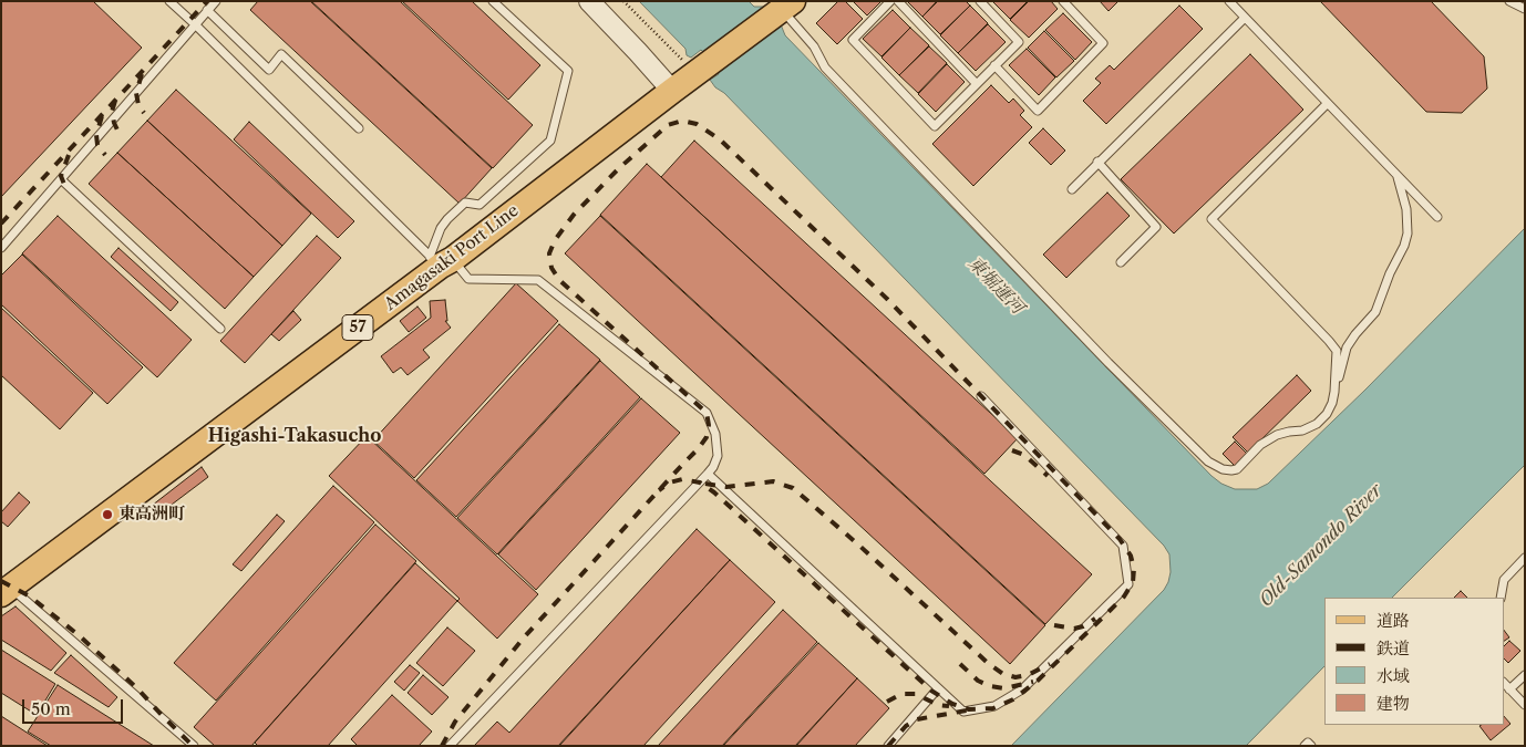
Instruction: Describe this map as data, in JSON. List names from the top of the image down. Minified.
{"streets":{"main road":["Amagasaki Port Line","57"]},"crossings":[["Amagasaki Port Line","57"]],"districts":["Higashi-Takasucho"],"water":["東堀運河","Old-Samondo River"],"places":["東高洲町"],"legend":["道路","鉄道","水域","建物"],"scale_bar":"50 m"}
